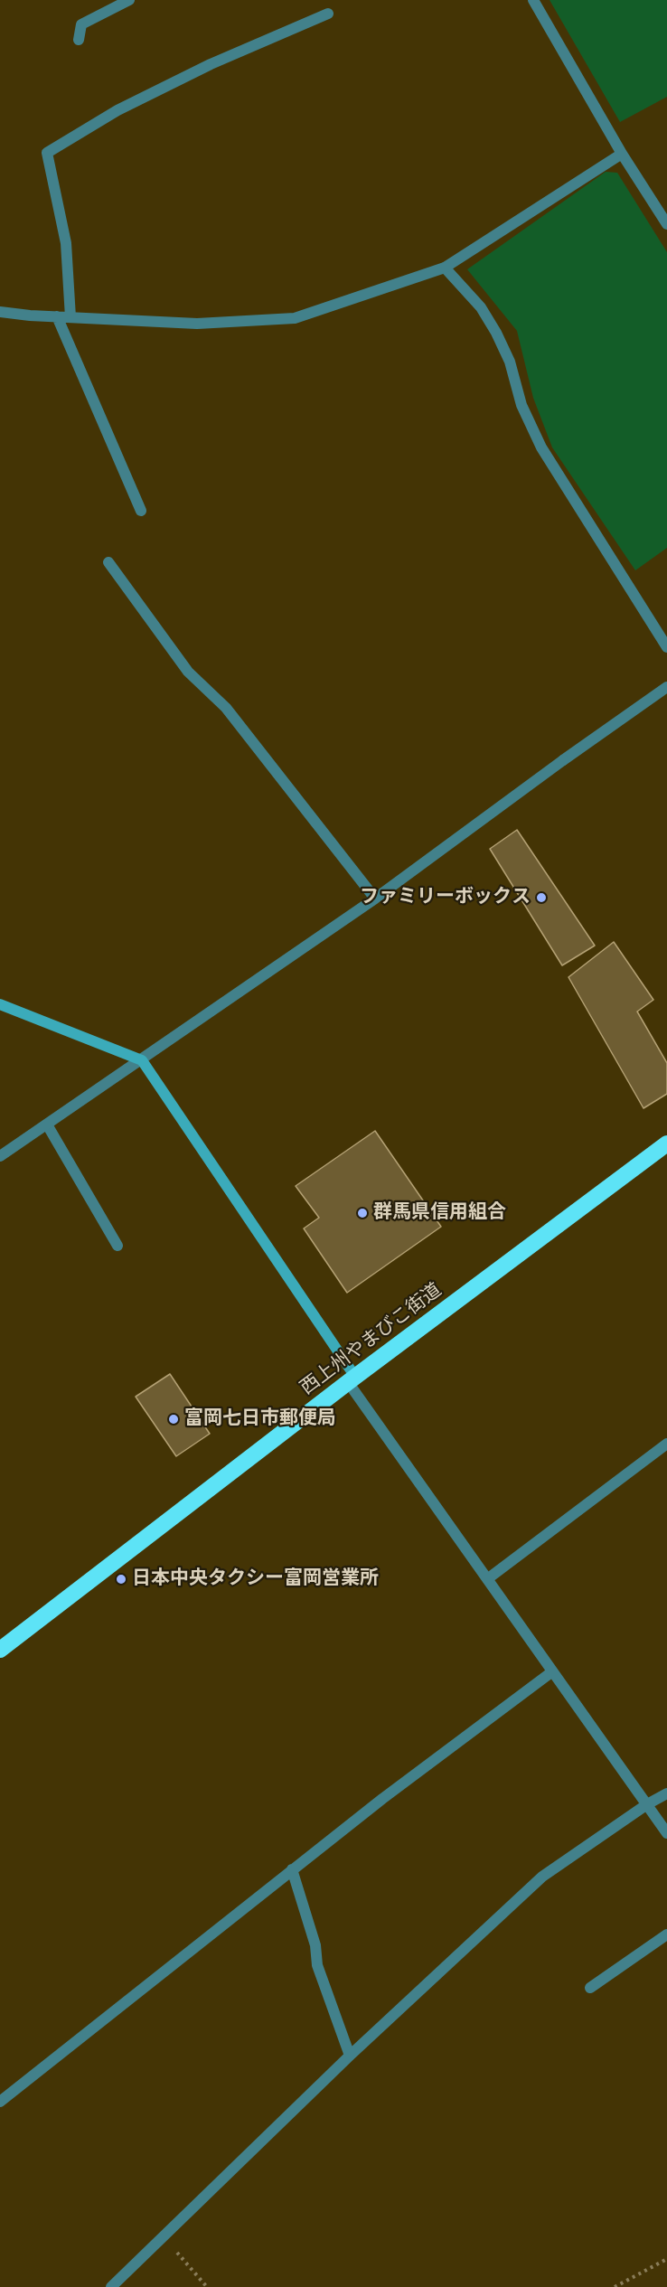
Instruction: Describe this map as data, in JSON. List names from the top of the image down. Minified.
{"streets":{"highway":["西上州やまびこ街道"]},"places":["ファミリーボックス","群馬県信用組合","富岡七日市郵便局","日本中央タクシー富岡営業所"]}
